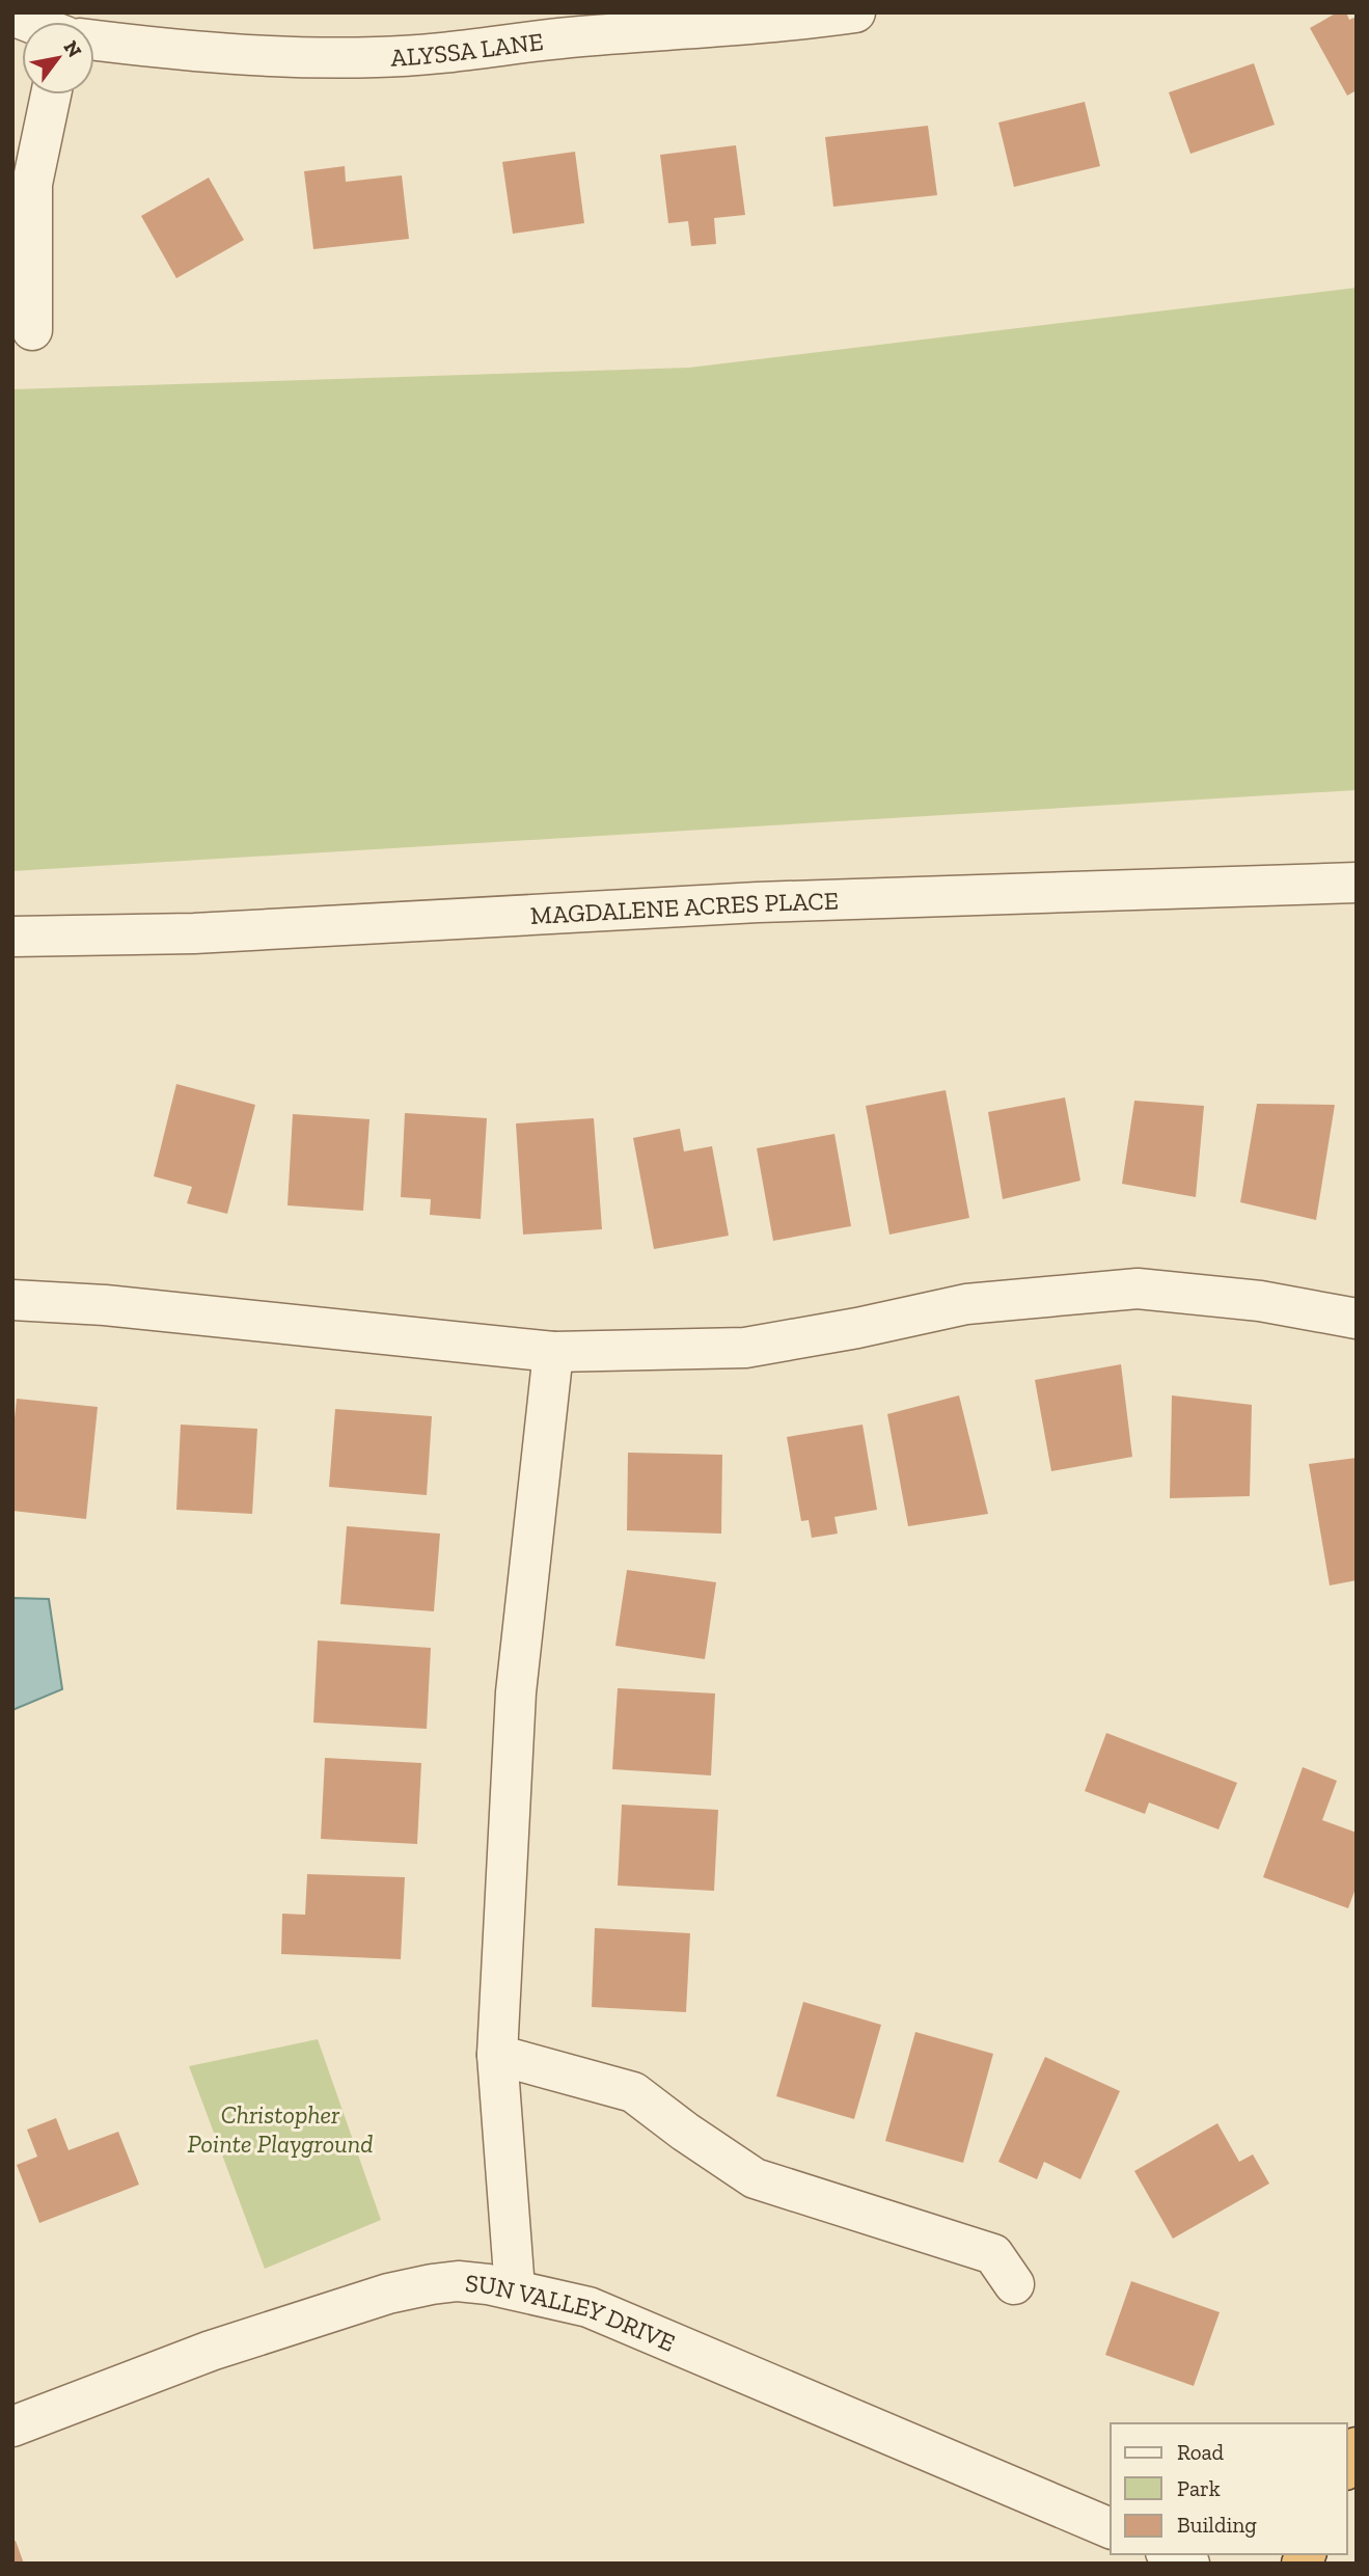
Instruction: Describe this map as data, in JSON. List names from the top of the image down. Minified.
{"streets":{"street":["ALYSSA LANE","MAGDALENE ACRES PLACE","SUN VALLEY DRIVE"]},"parks":["Christopher Pointe Playground"],"legend":["Road","Park","Building"],"north":"top right"}
